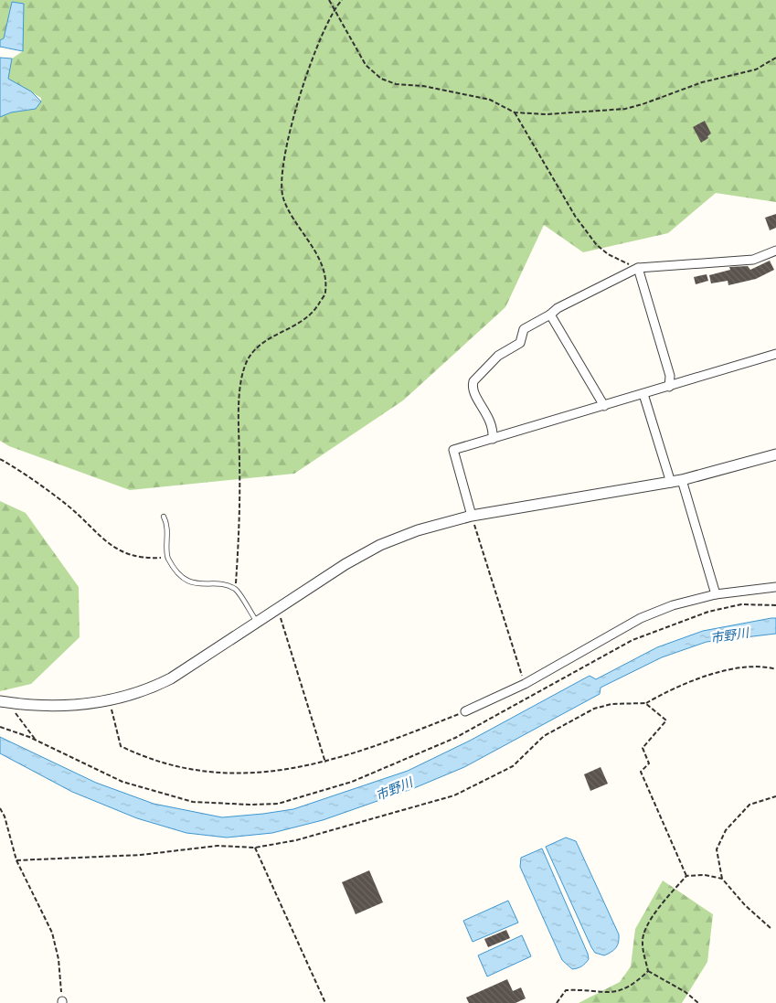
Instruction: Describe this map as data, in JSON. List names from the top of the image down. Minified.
{"water":["市野川"]}
